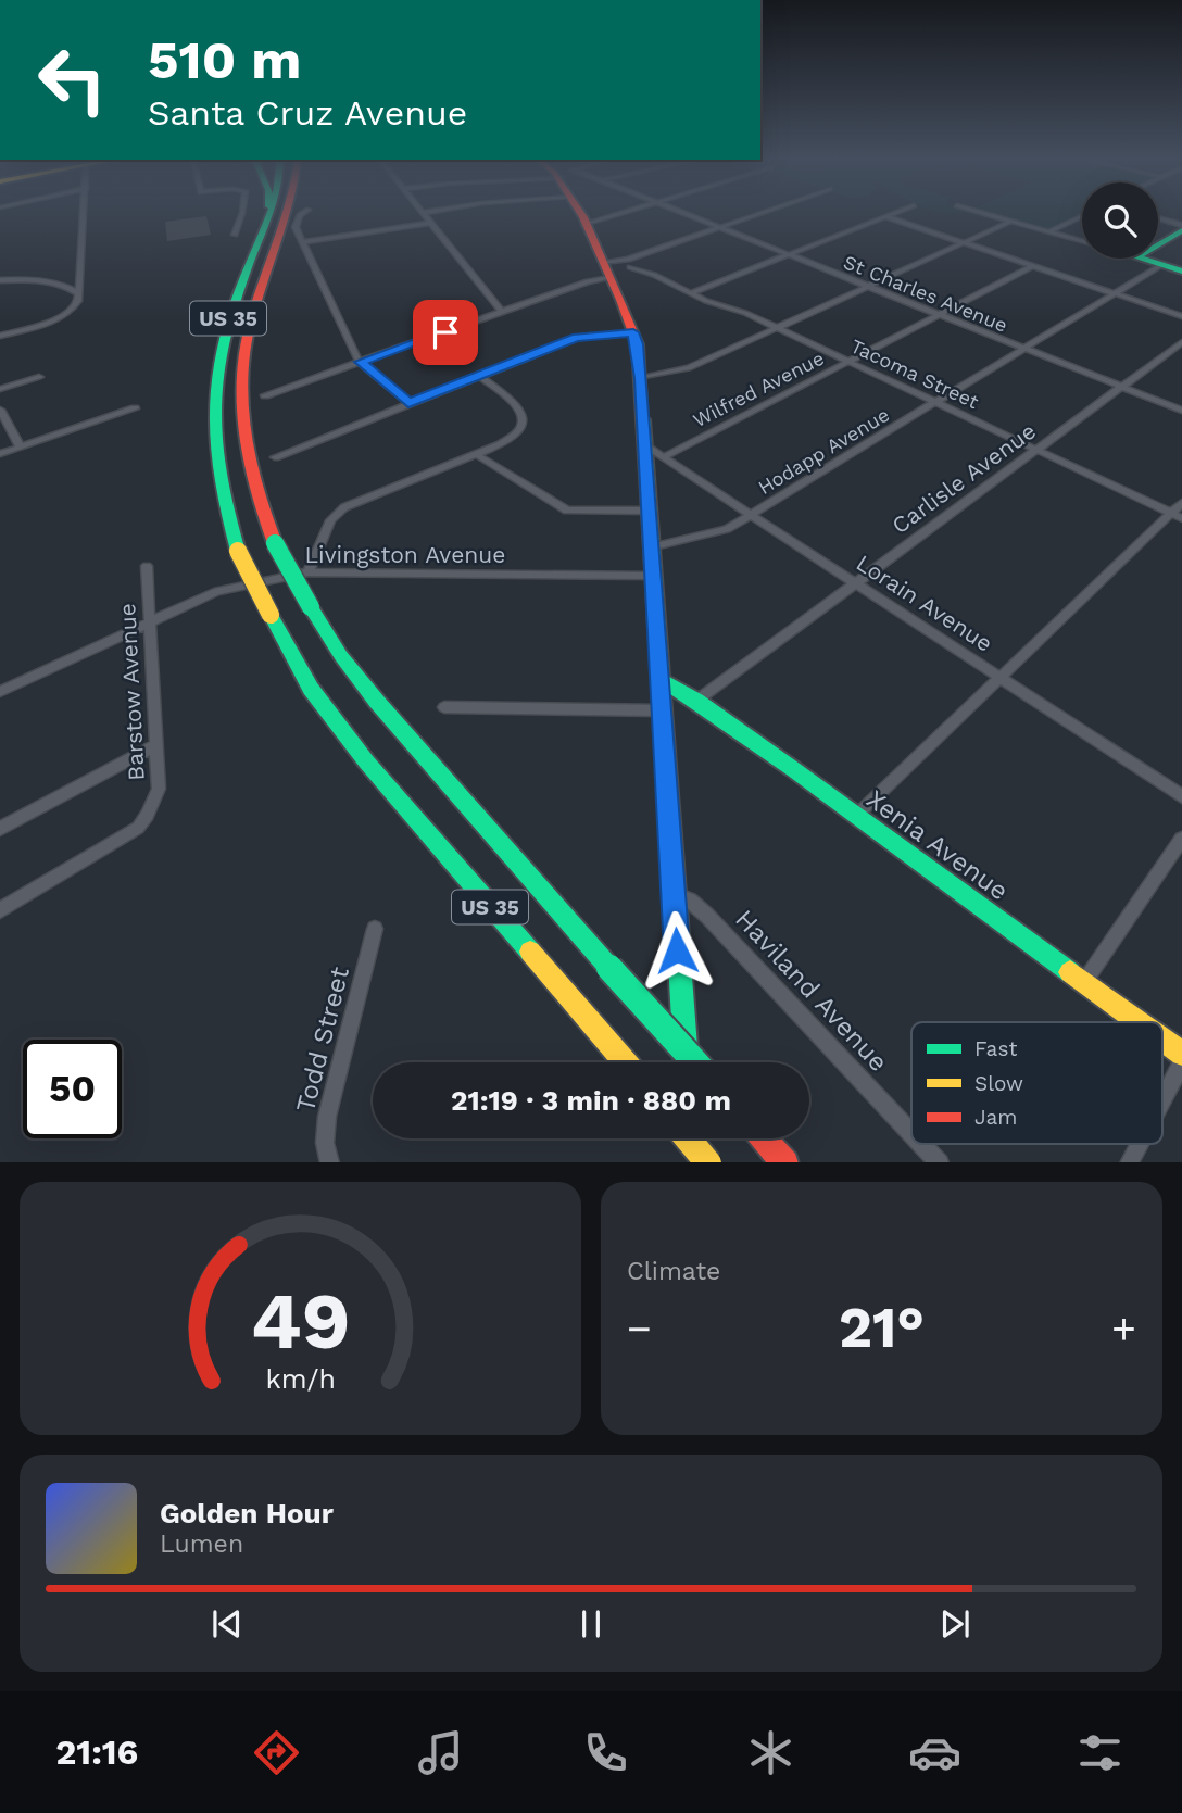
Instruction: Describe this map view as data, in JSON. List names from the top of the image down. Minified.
{"streets":{"main road":["US 35","Xenia Avenue"],"street":["St Charles Avenue","Tacoma Street","Wilfred Avenue","Hodapp Avenue","Carlisle Avenue","Livingston Avenue","Lorain Avenue","Barstow Avenue","Haviland Avenue","Todd Street"]},"crossings":[["St Charles Avenue","Wilfred Avenue"],["St Charles Avenue","Hodapp Avenue"],["St Charles Avenue","Carlisle Avenue"],["Tacoma Street","Wilfred Avenue"],["Tacoma Street","Hodapp Avenue"],["Tacoma Street","Carlisle Avenue"],["Wilfred Avenue","Lorain Avenue"],["Hodapp Avenue","Lorain Avenue"],["Carlisle Avenue","Lorain Avenue"],["Carlisle Avenue","Xenia Avenue"],["Livingston Avenue","Barstow Avenue"]],"legend":["Fast","Slow","Jam"],"page":{"turn":["510 m","Santa Cruz Avenue"],"limit":"50","trip":"21:19 · 3 min · 880 m","tile":"Climate","heat":["−","21°","+"],"song":["Golden Hour","Lumen"],"tabs":"21:16","gauge":["49","km/h"]}}
